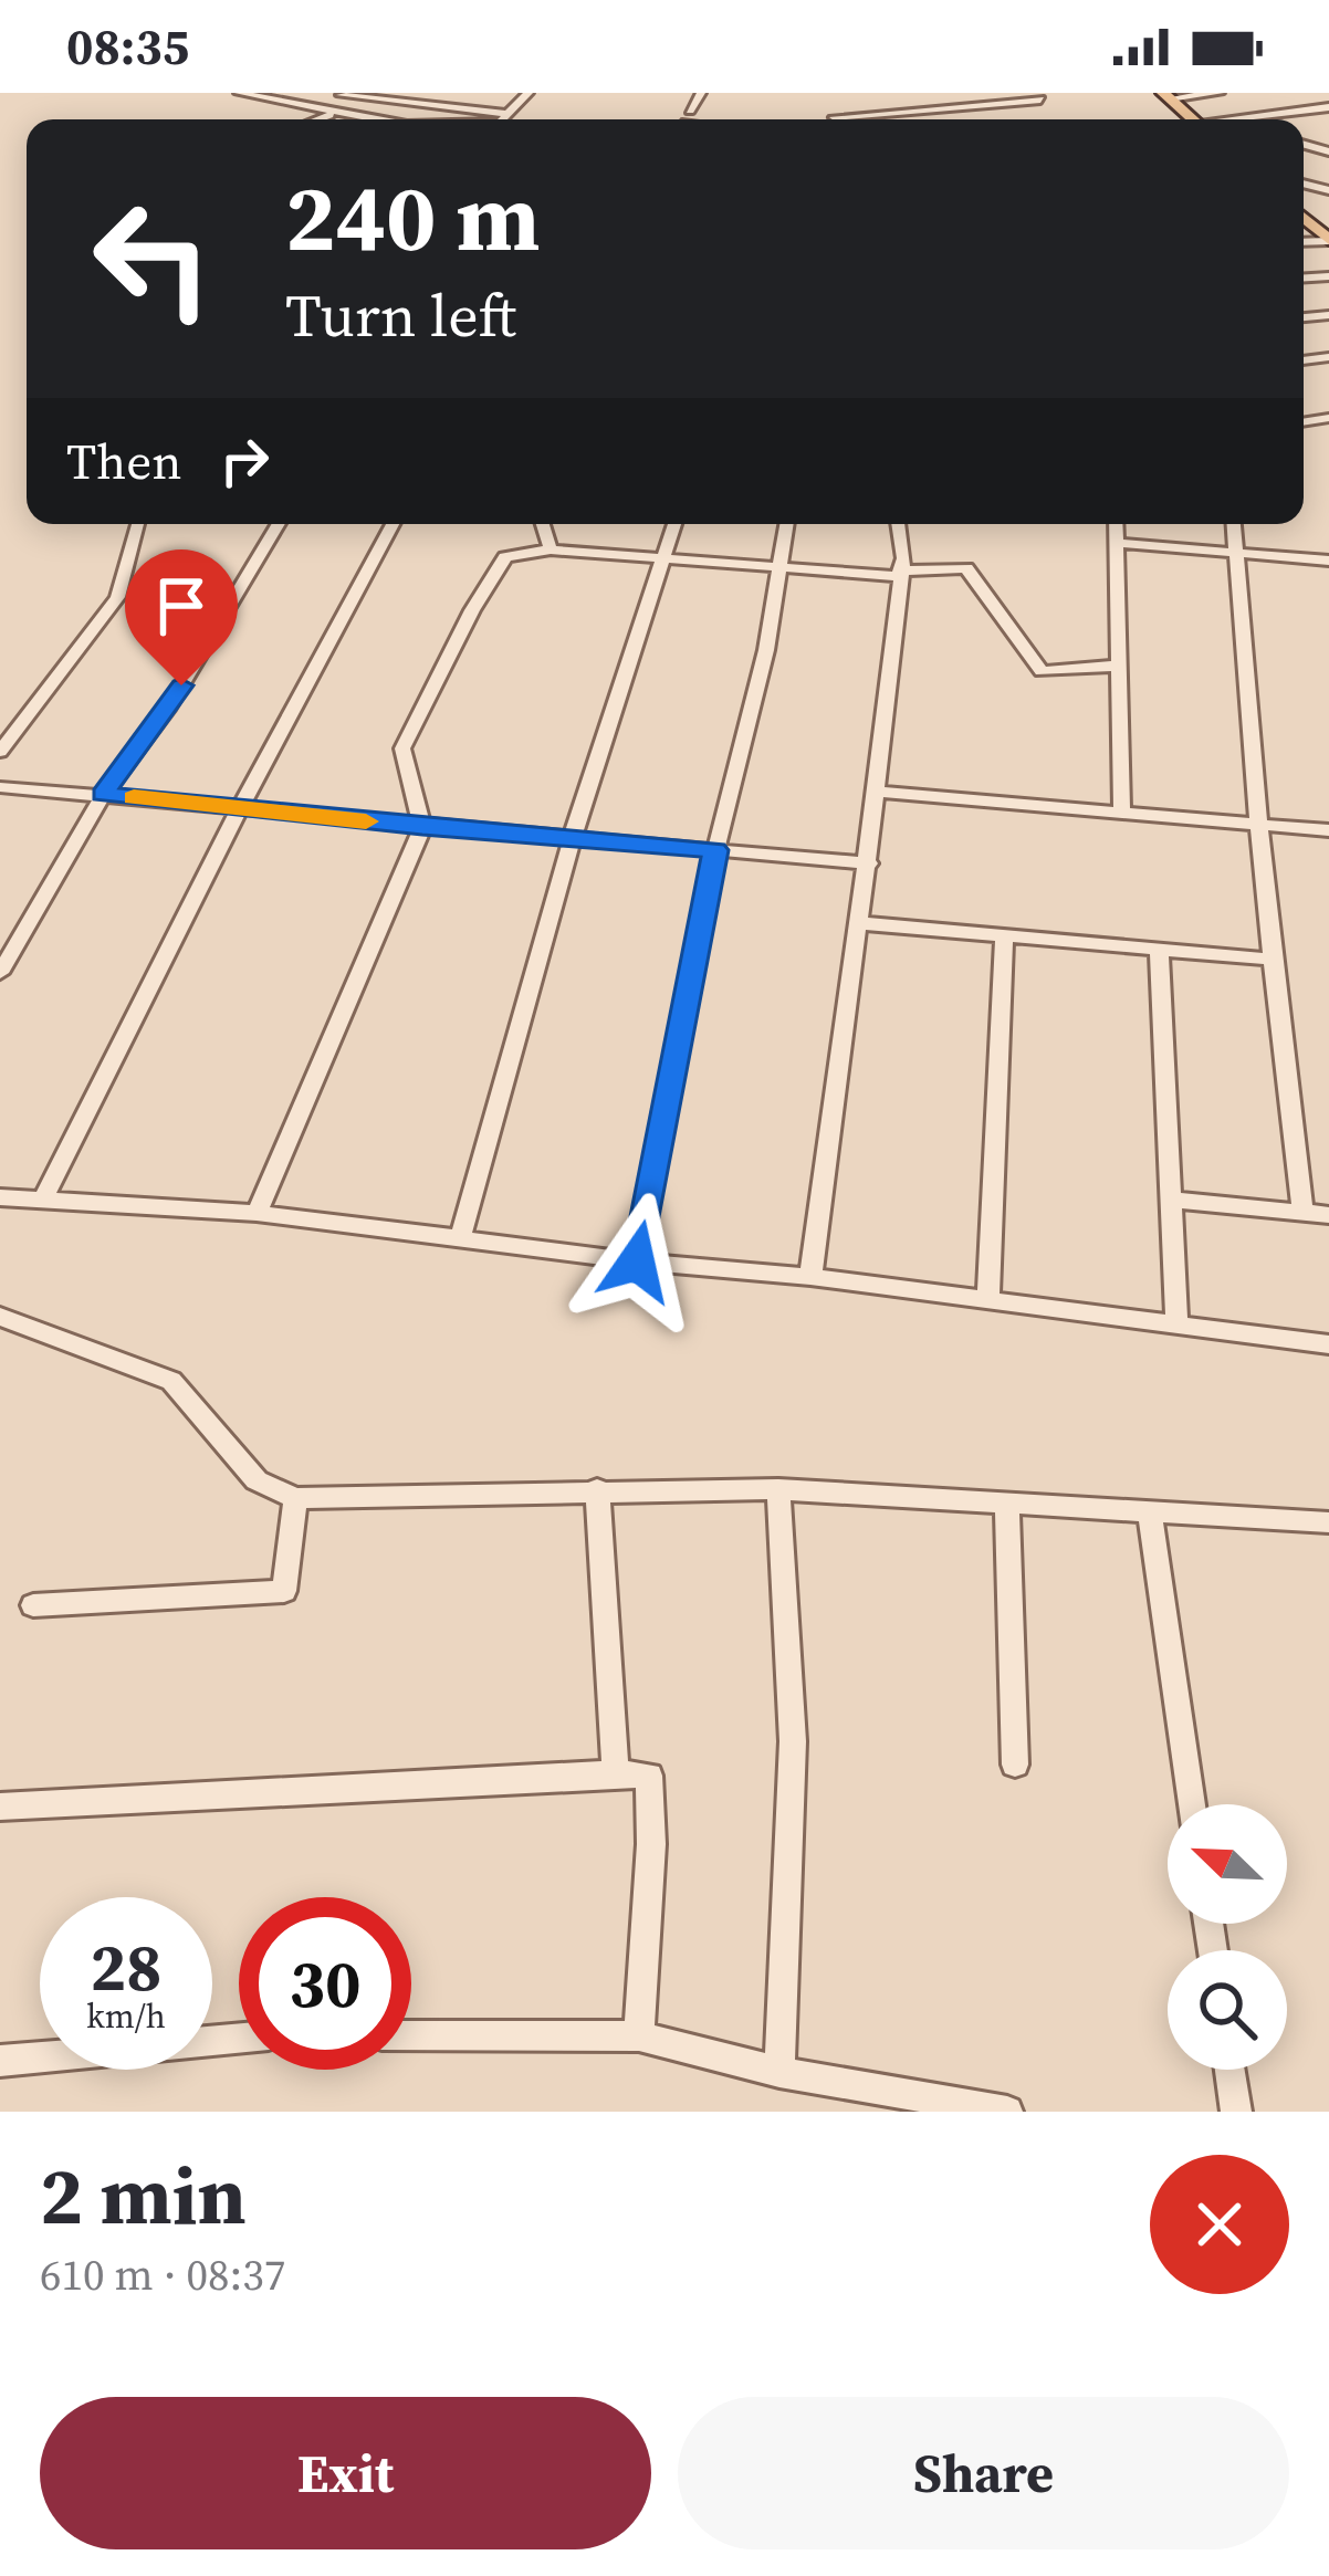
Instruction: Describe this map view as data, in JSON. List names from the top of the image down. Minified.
{"north":"top left","page":{"status":"08:35","turn":["240 m","Turn left"],"then":"Then","speed":"28 km/h","limit":"30","heading":["2 min","610 m · 08:37"],"buttons":["Exit","Share"]}}
